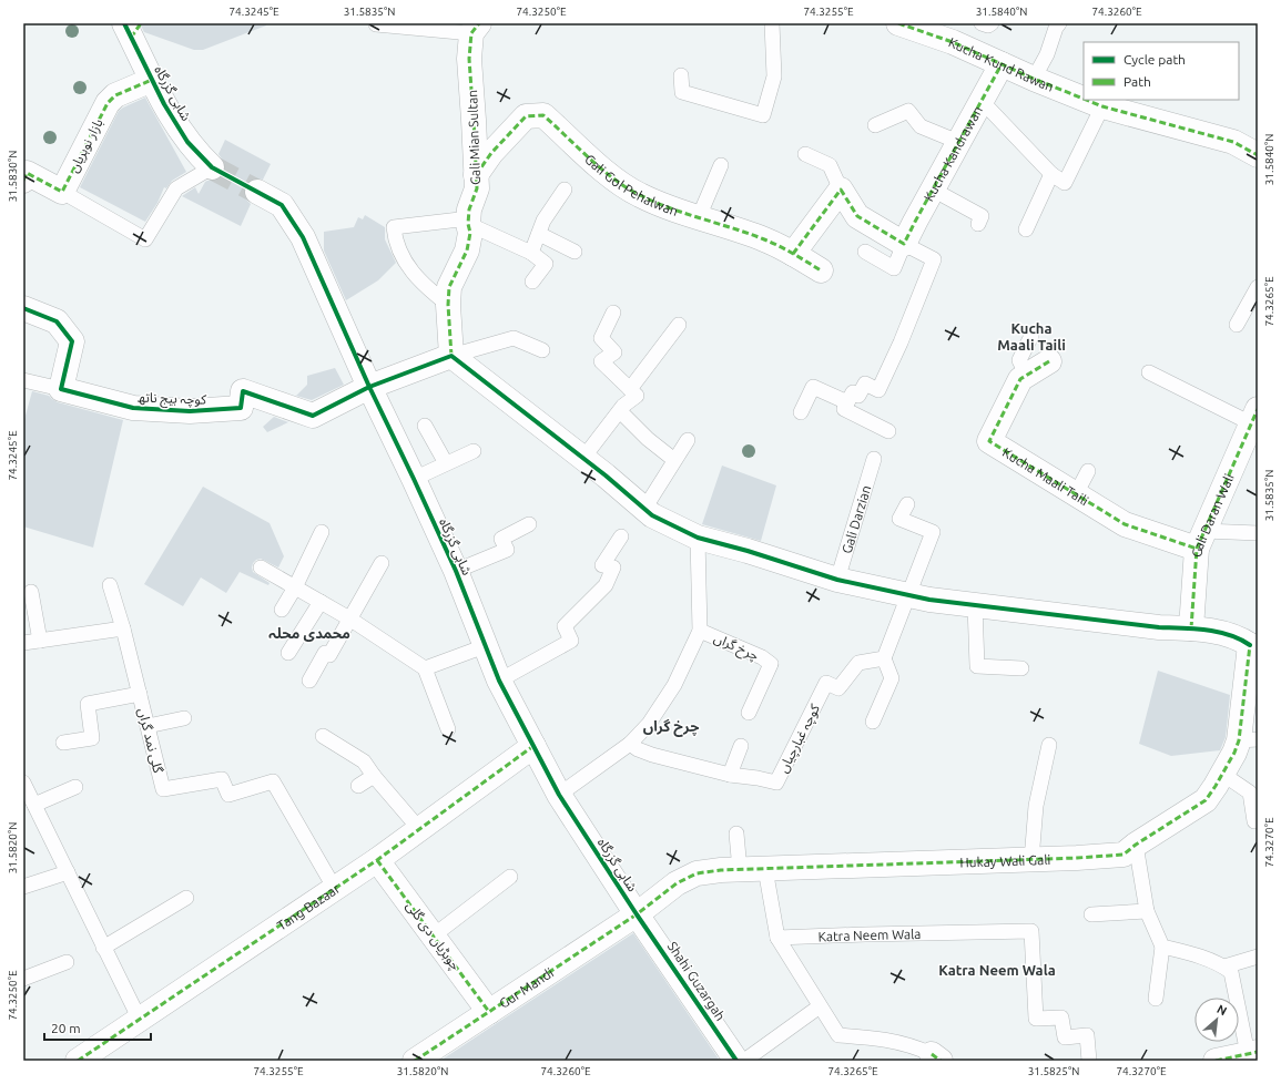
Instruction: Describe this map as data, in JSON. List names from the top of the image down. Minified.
{"streets":{"street":["Kucha Kund Rawan","شاہی گزرگاہ","Gali Mian Sultan","بازار نوہریاں","Kucha Kandrawan","Gali Gol Pehalwan","کوچہ بیج ناتھ","Kucha Maali Taili","Gali Daran Wali","Hukay Wali Gali","Tang Bazaar","چوہڑیاں دی گلی","Shahi Guzargah","Gur Mandi"],"lane":["Gali Darzian","چرخ گراں","کوچہ غبارچیاں","گلی نمد گراں","Katra Neem Wala"]},"crossings":[["Kucha Kund Rawan","Kucha Kandrawan"],["شاہی گزرگاہ","بازار نوہریاں"],["شاہی گزرگاہ","کوچہ بیج ناتھ"],["شاہی گزرگاہ","Hukay Wali Gali"],["شاہی گزرگاہ","Tang Bazaar"],["شاہی گزرگاہ","Shahi Guzargah"],["شاہی گزرگاہ","Gur Mandi"],["Gali Mian Sultan","Gali Gol Pehalwan"],["Kucha Maali Taili","Gali Daran Wali"],["گلی نمد گراں","Tang Bazaar"],["Hukay Wali Gali","Shahi Guzargah"],["Hukay Wali Gali","Gur Mandi"],["Tang Bazaar","چوہڑیاں دی گلی"],["چوہڑیاں دی گلی","Gur Mandi"],["Shahi Guzargah","Gur Mandi"]],"districts":["Kucha Maali Taili","محمدی محلہ","چرخ گراں","Katra Neem Wala"],"legend":["Cycle path","Path"],"scale_bar":"20 m","north":"top right","coordinates":["74.3245°E","31.5835°N","74.3250°E","74.3255°E","31.5840°N","74.3260°E","31.5830°N","74.3265°E","74.3270°E","31.5820°N","31.5825°N"]}
